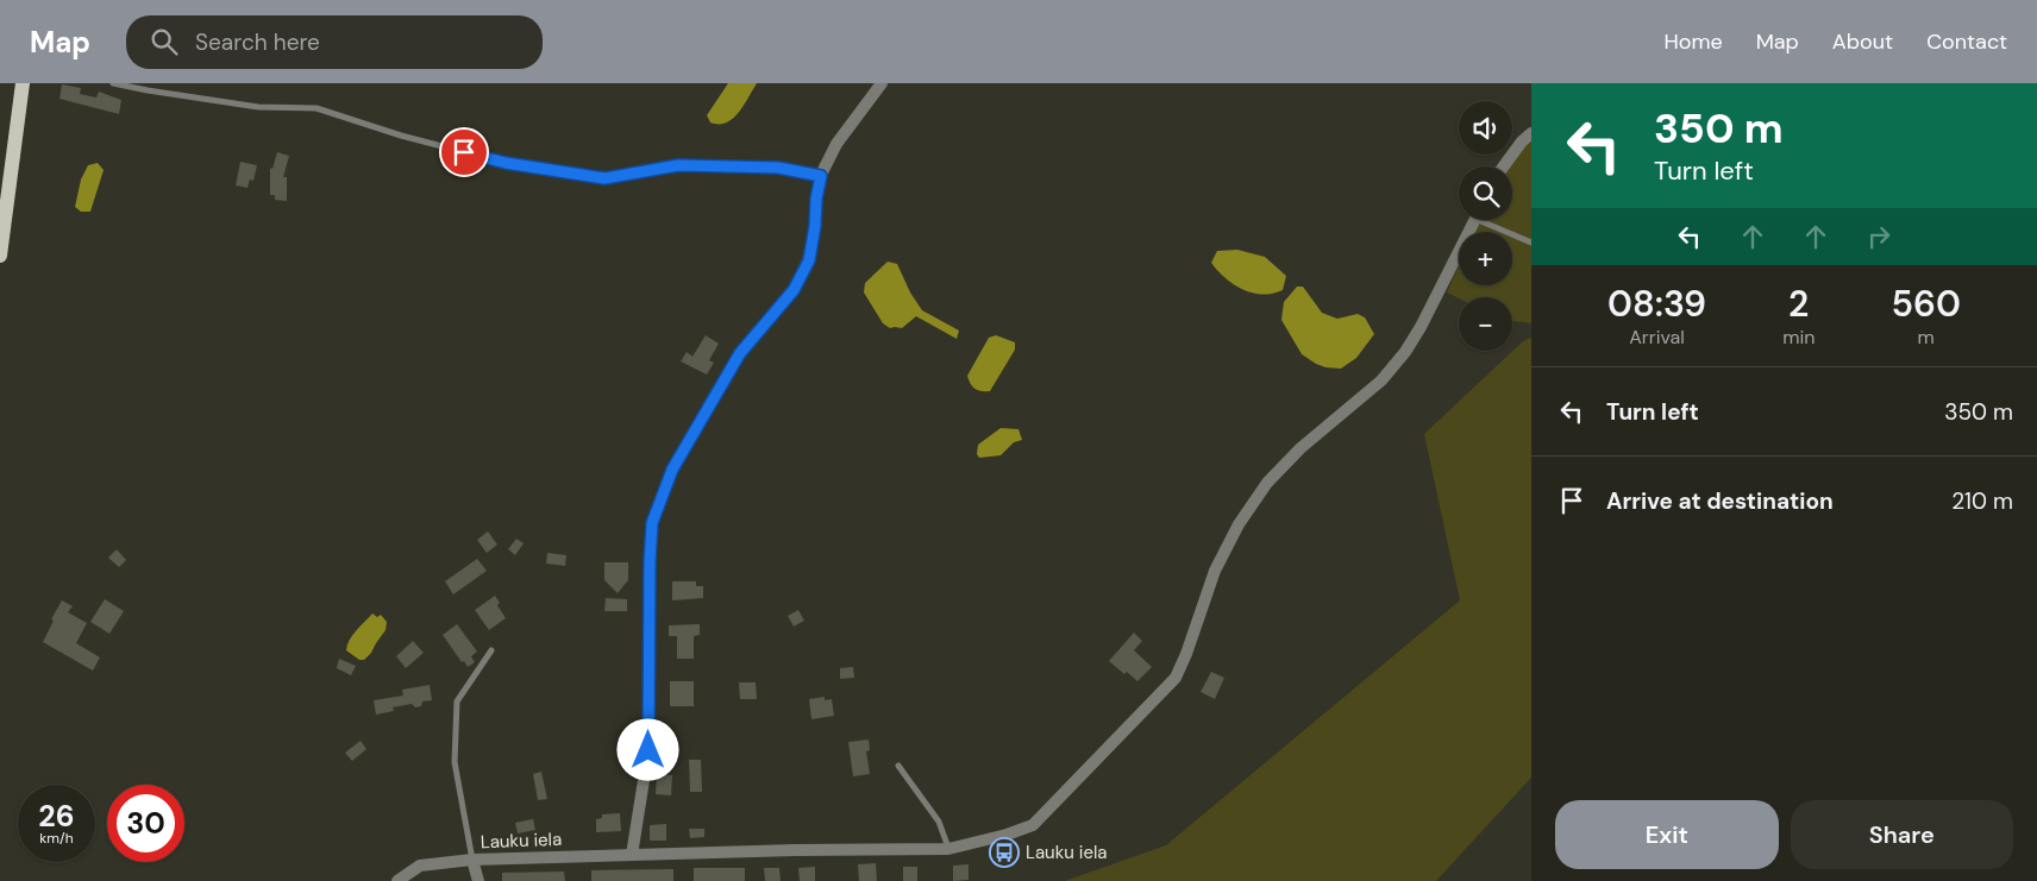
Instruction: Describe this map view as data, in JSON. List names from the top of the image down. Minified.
{"streets":{"street":["Lauku iela"]},"places":{"bus stop":["Lauku iela"]},"page":{"header":"Map","search":"Search here","nav":["Home","Map","About","Contact"],"turn":["350 m","Turn left"],"map_buttons":["+","−"],"eta":["08:39","Arrival","2","min","560","m"],"list":[{"name":"Turn left","value":"350 m"},{"name":"Arrive at destination","value":"210 m"}],"speed":"26 km/h","limit":"30","buttons":["Exit","Share"]}}
